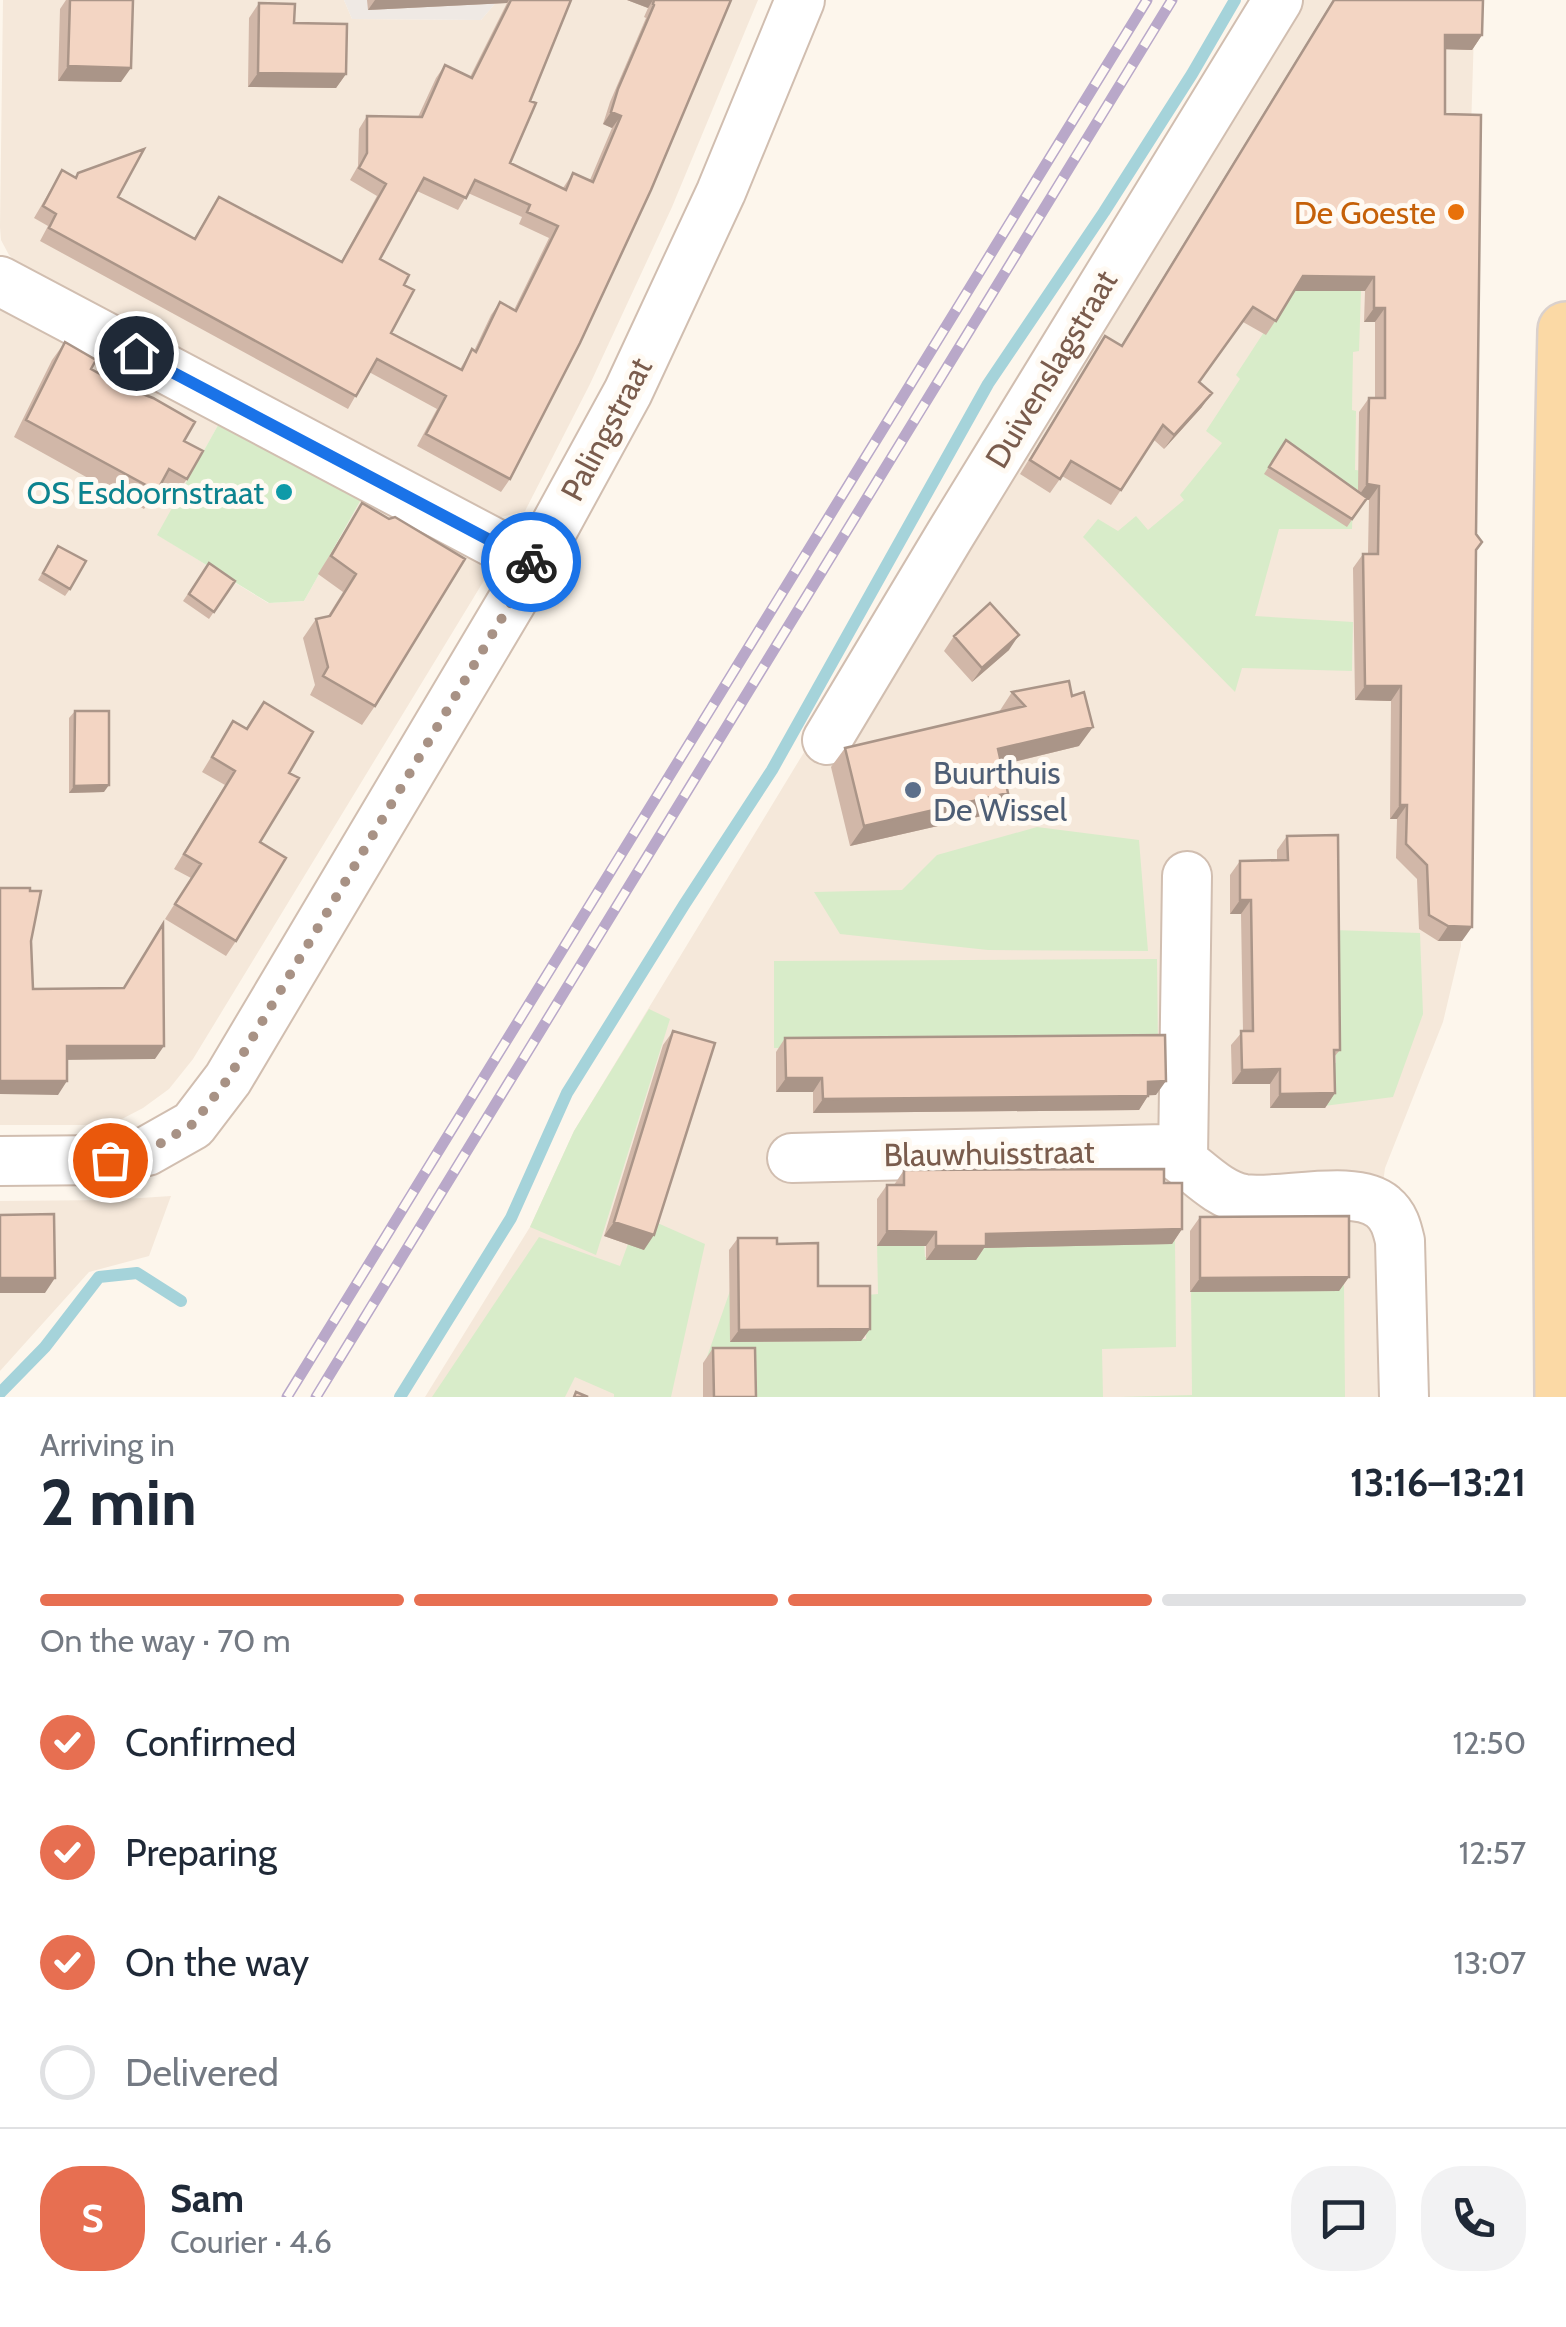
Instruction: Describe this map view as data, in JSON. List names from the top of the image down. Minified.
{"streets":{"street":["Duivenslagstraat","Palingstraat","Blauwhuisstraat"]},"places":["De Goeste","OS Esdoornstraat","Buurthuis De Wissel"],"page":{"heading":["2 min","Arriving in","13:16–13:21"],"panel":["Sam","Courier · 4.6"],"bar":"On the way · 70 m","list":[["Confirmed","12:50"],["Preparing","12:57"],["On the way","13:07"],"Delivered"],"round":"S"}}
